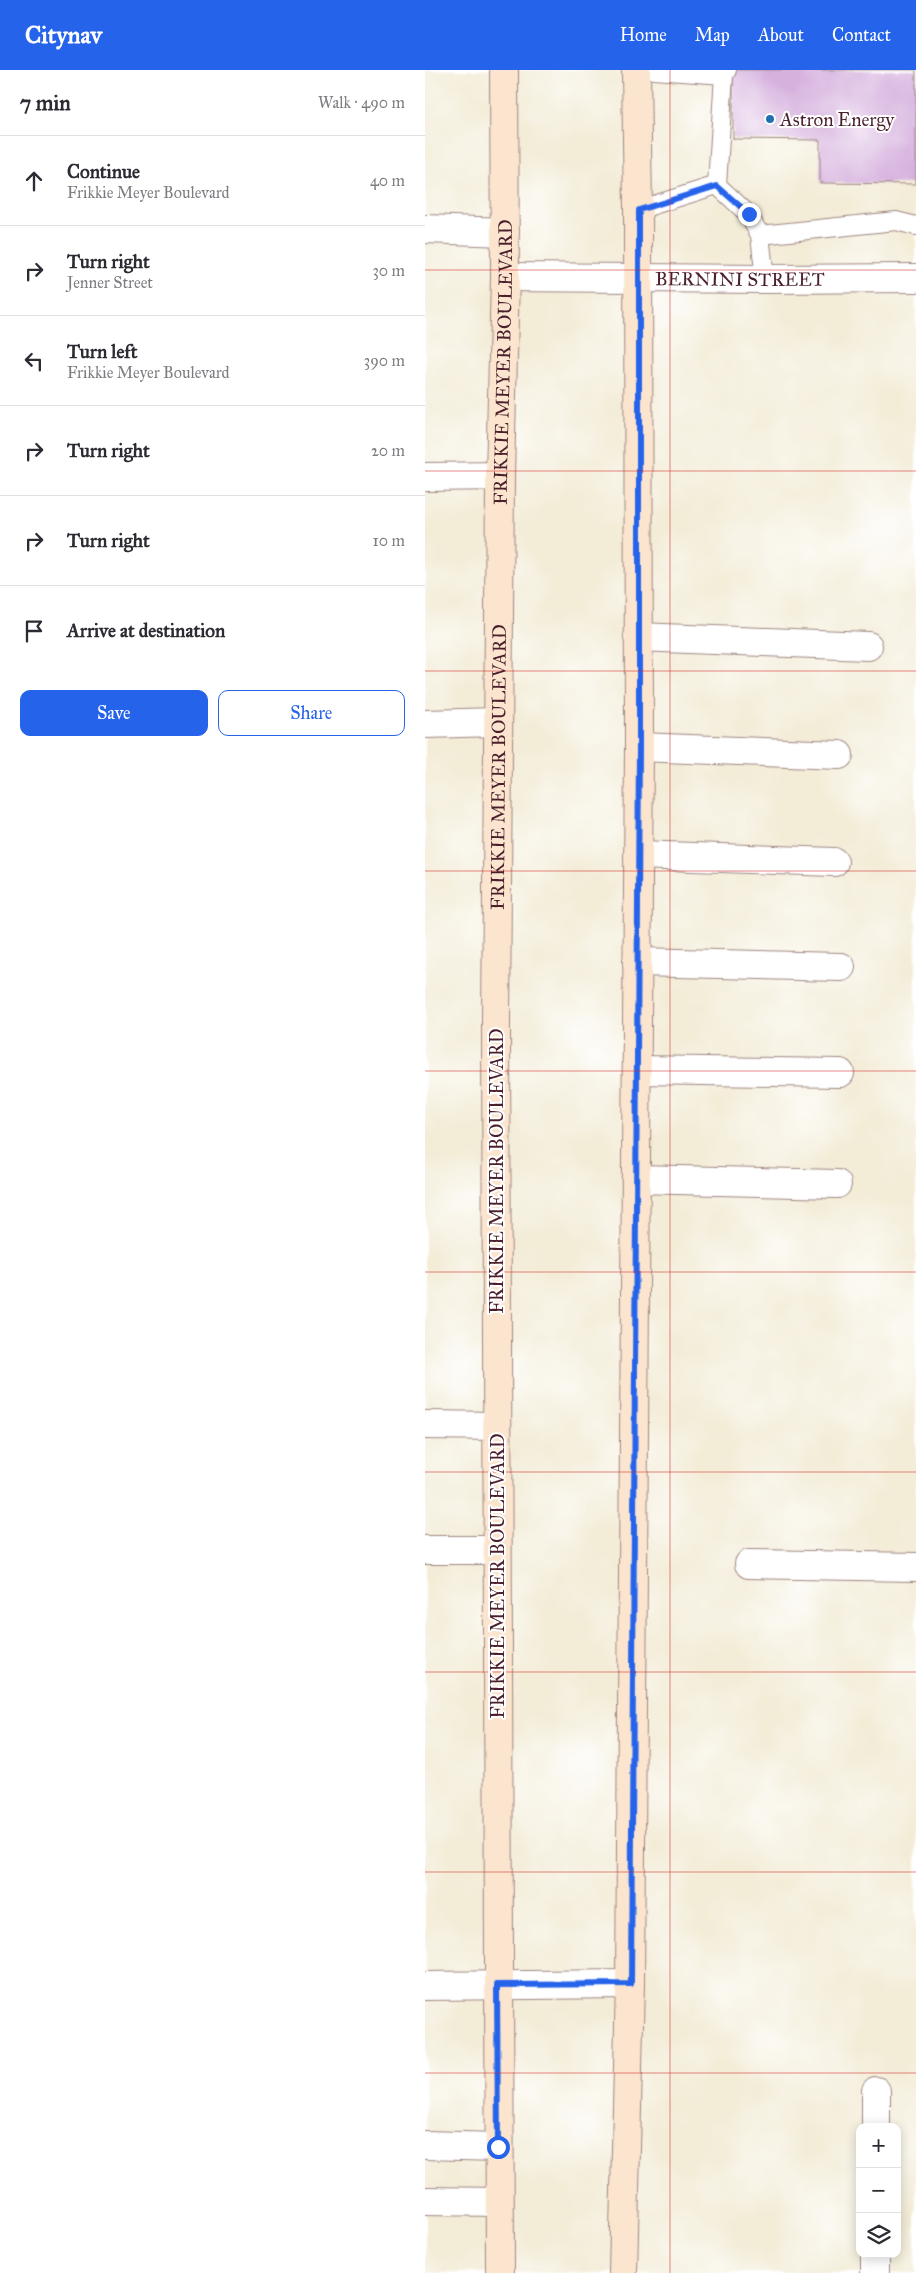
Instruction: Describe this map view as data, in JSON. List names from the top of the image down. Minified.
{"streets":{"main road":["FRIKKIE MEYER BOULEVARD"],"street":["BERNINI STREET"]},"crossings":[["BERNINI STREET","FRIKKIE MEYER BOULEVARD"]],"places":["Astron Energy"],"page":{"header":"Citynav","nav":["Home","Map","About","Contact"],"heading":["7 min","Walk · 490 m"],"list":[["Continue","Frikkie Meyer Boulevard","40 m"],["Turn right","Jenner Street","30 m"],["Turn left","Frikkie Meyer Boulevard","390 m"],["Turn right","20 m"],["Turn right","10 m"],"Arrive at destination"],"buttons":["Save","Share"],"map_buttons":["+","−"]}}
